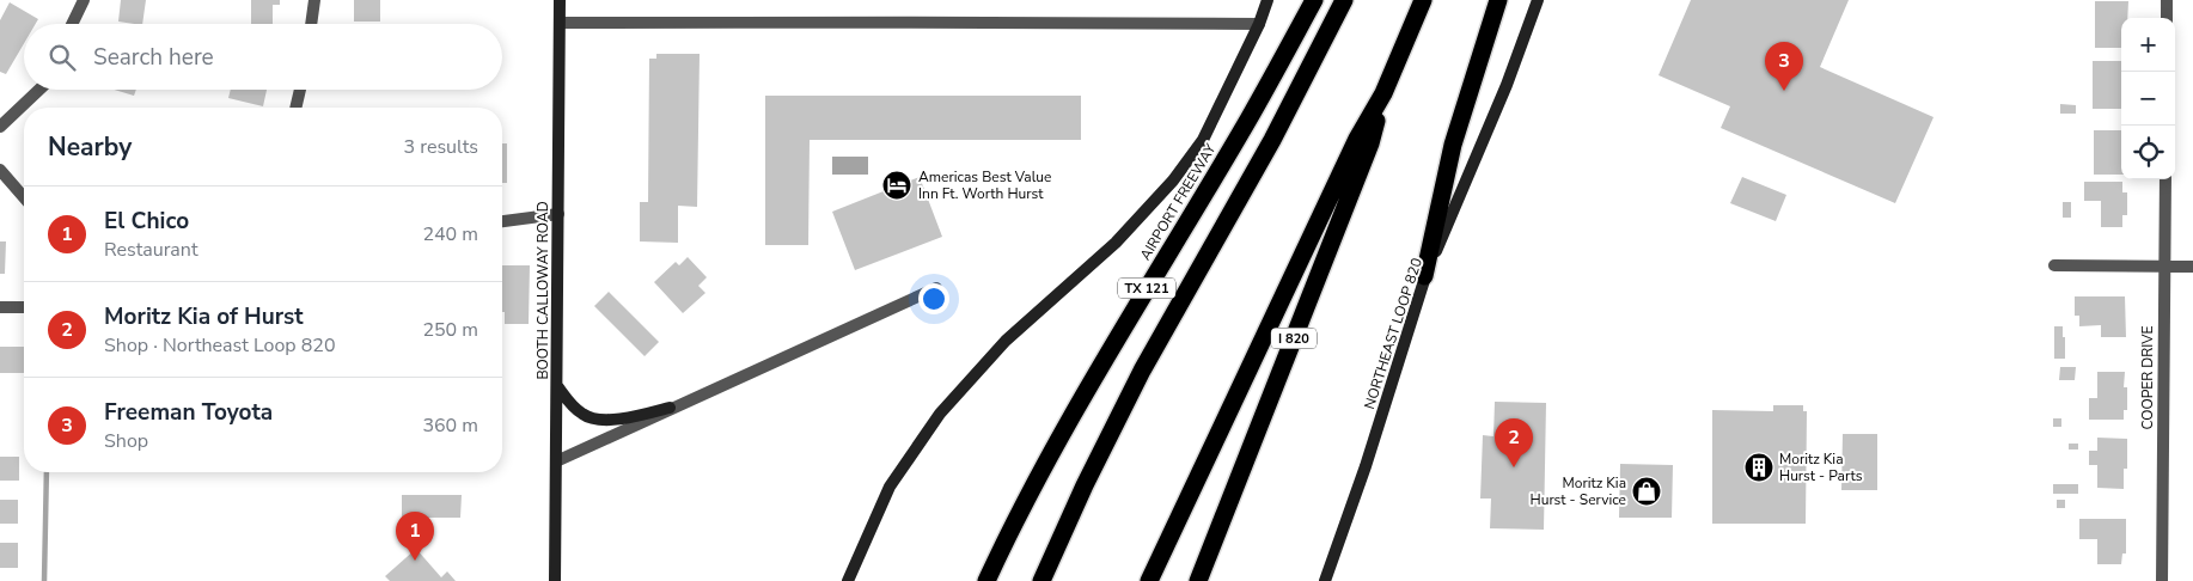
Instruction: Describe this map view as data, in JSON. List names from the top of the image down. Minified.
{"streets":{"highway":["AIRPORT FREEWAY","TX 121","I 820"],"main road":["BOOTH CALLOWAY ROAD","NORTHEAST LOOP 820"],"street":["COOPER DRIVE"]},"places":{"hotel":["Americas Best Value Inn Ft. Worth Hurst"],"building":["Moritz Kia Hurst - Parts"],"shop":["Moritz Kia Hurst - Service"]},"page":{"map_buttons":["+","−"],"search":"Search here","pins":["3","2","1"],"heading":["Nearby","3 results"],"list":[{"mark":"1","name":"El Chico","note":"Restaurant","value":"240 m"},{"mark":"2","name":"Moritz Kia of Hurst","note":"Shop · Northeast Loop 820","value":"250 m"},{"mark":"3","name":"Freeman Toyota","note":"Shop","value":"360 m"}]}}
